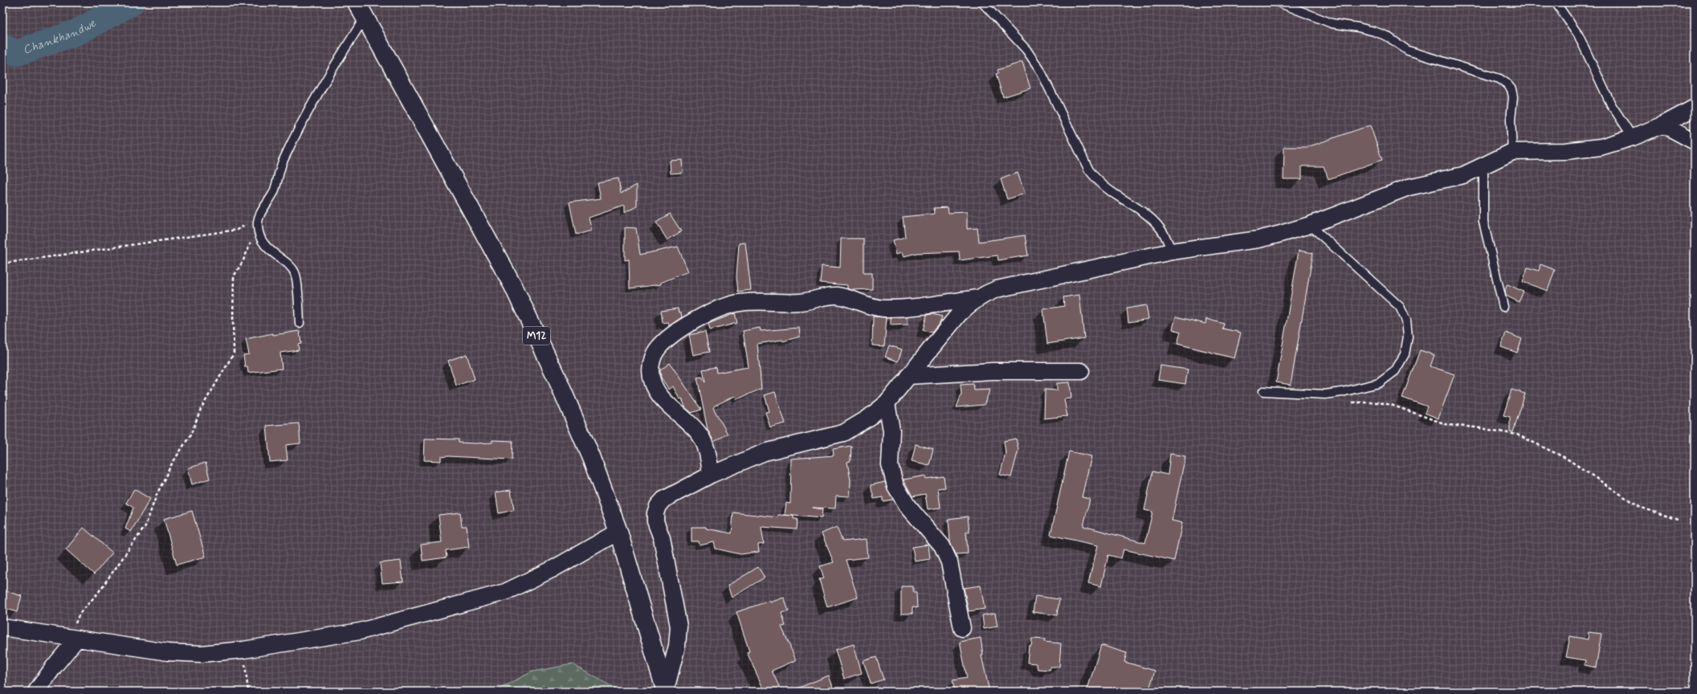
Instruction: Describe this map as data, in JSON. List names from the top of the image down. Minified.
{"streets":{"highway":["M12"]},"water":["Chankhandwe"]}
